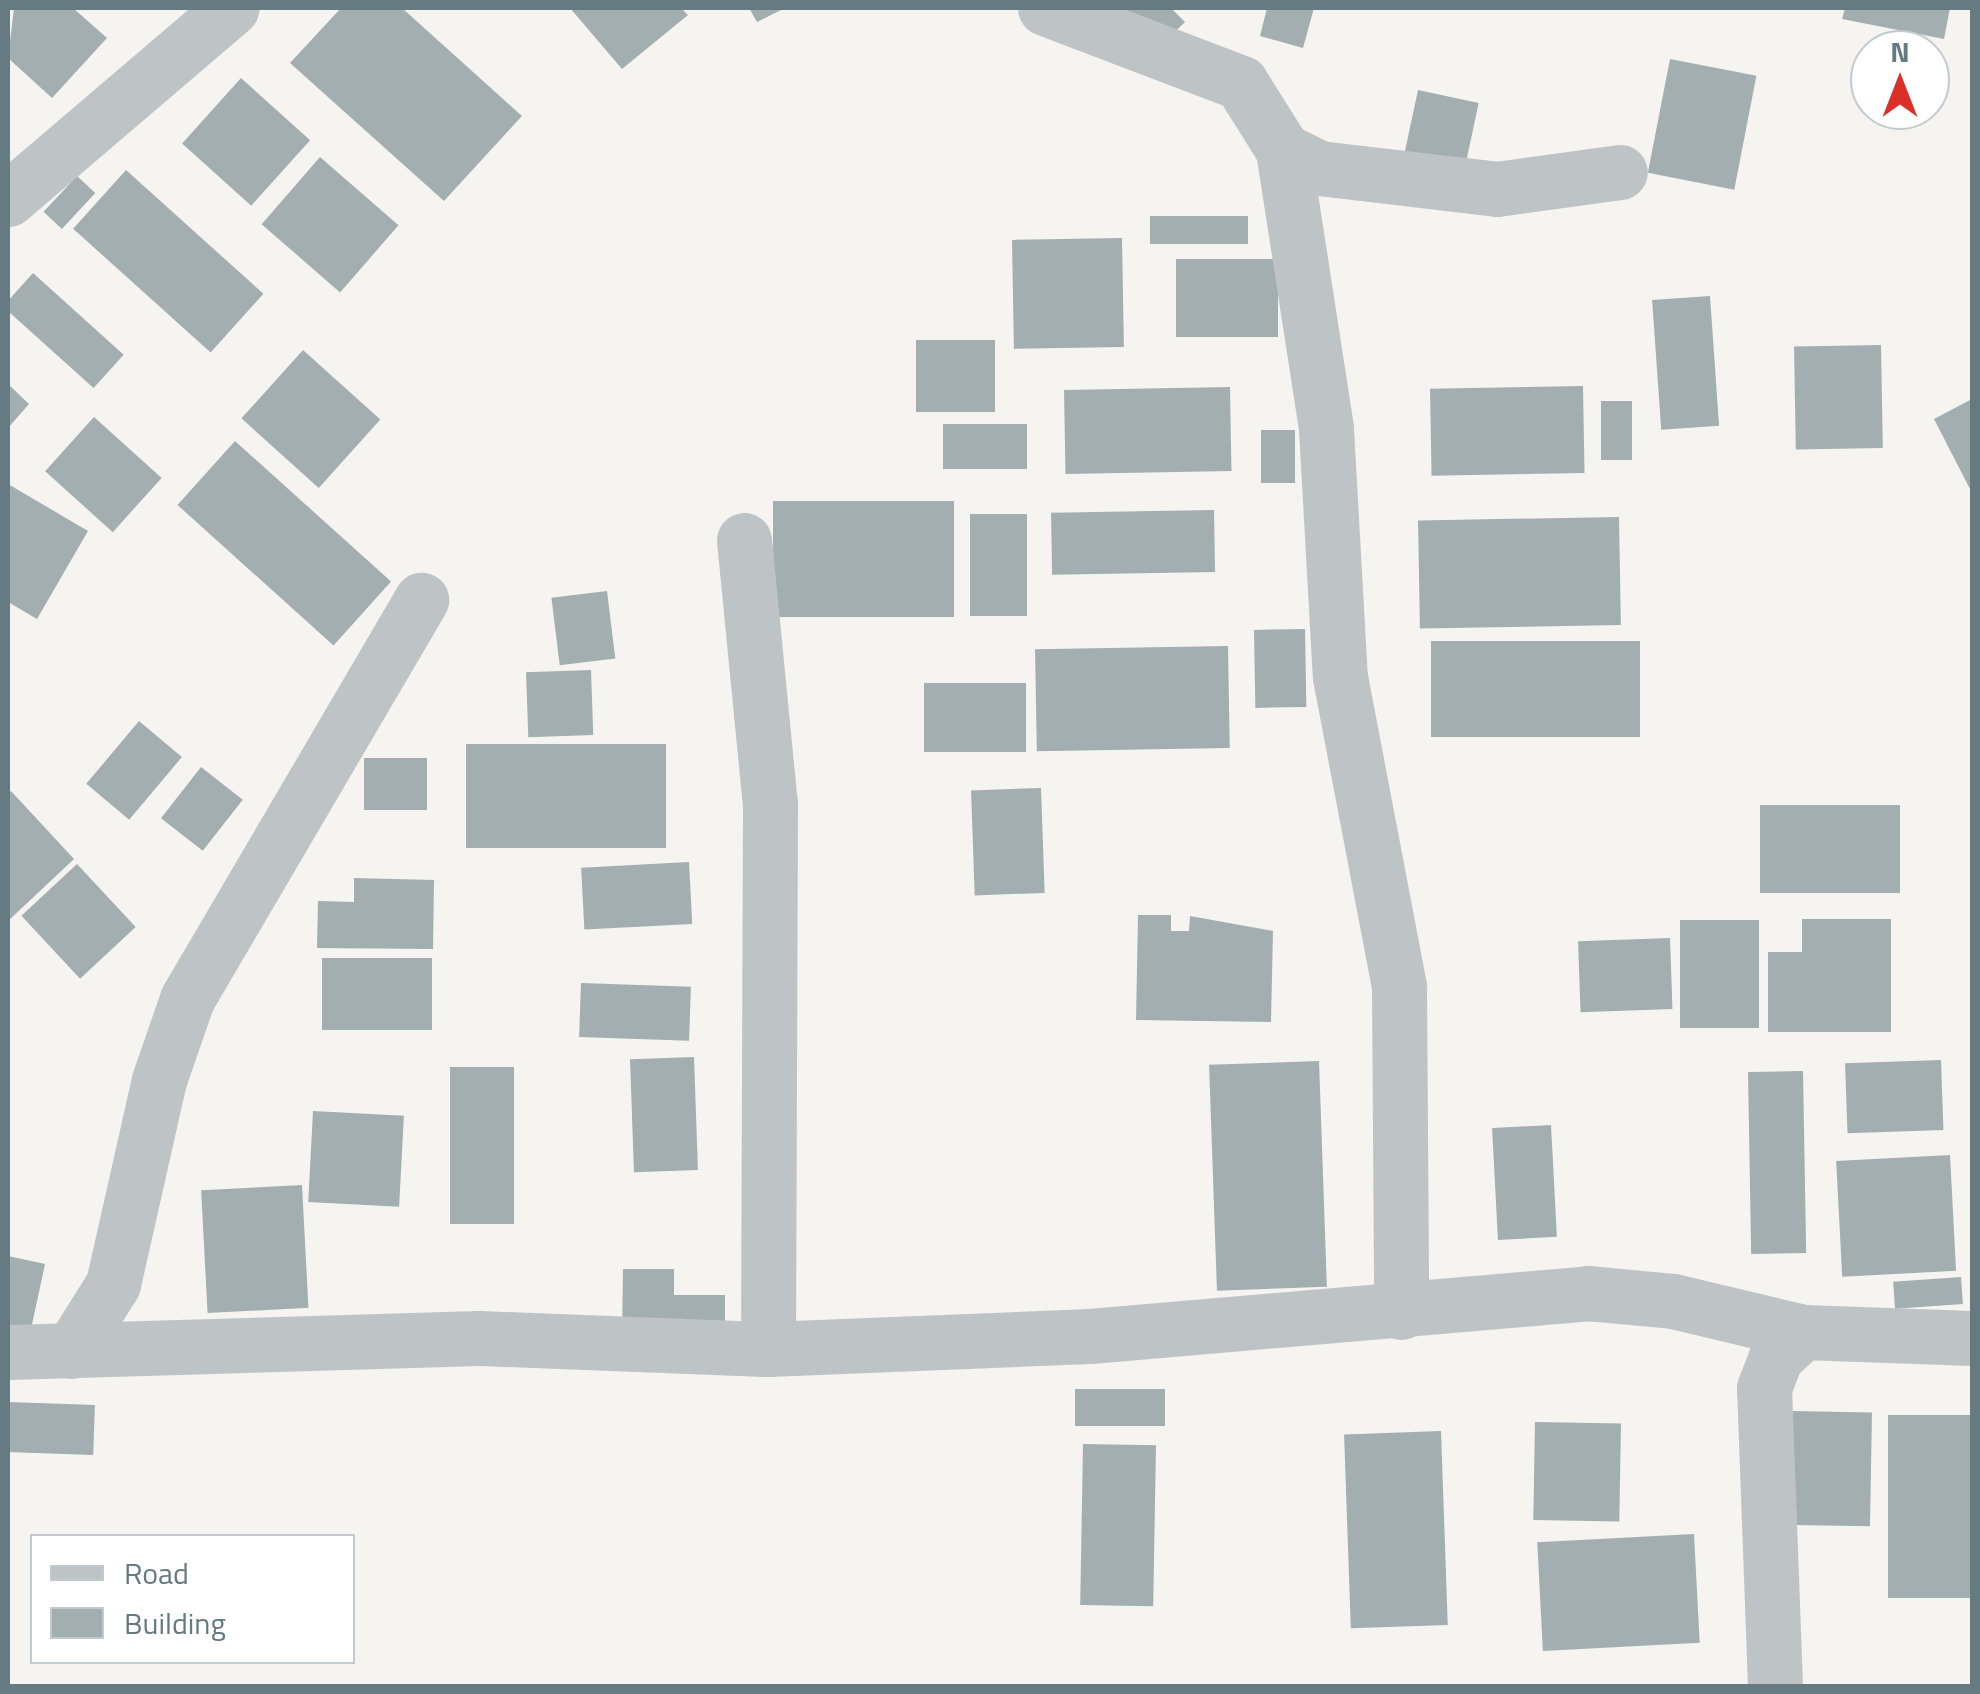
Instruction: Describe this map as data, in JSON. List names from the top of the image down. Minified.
{"legend":["Road","Building"],"north":"top"}
